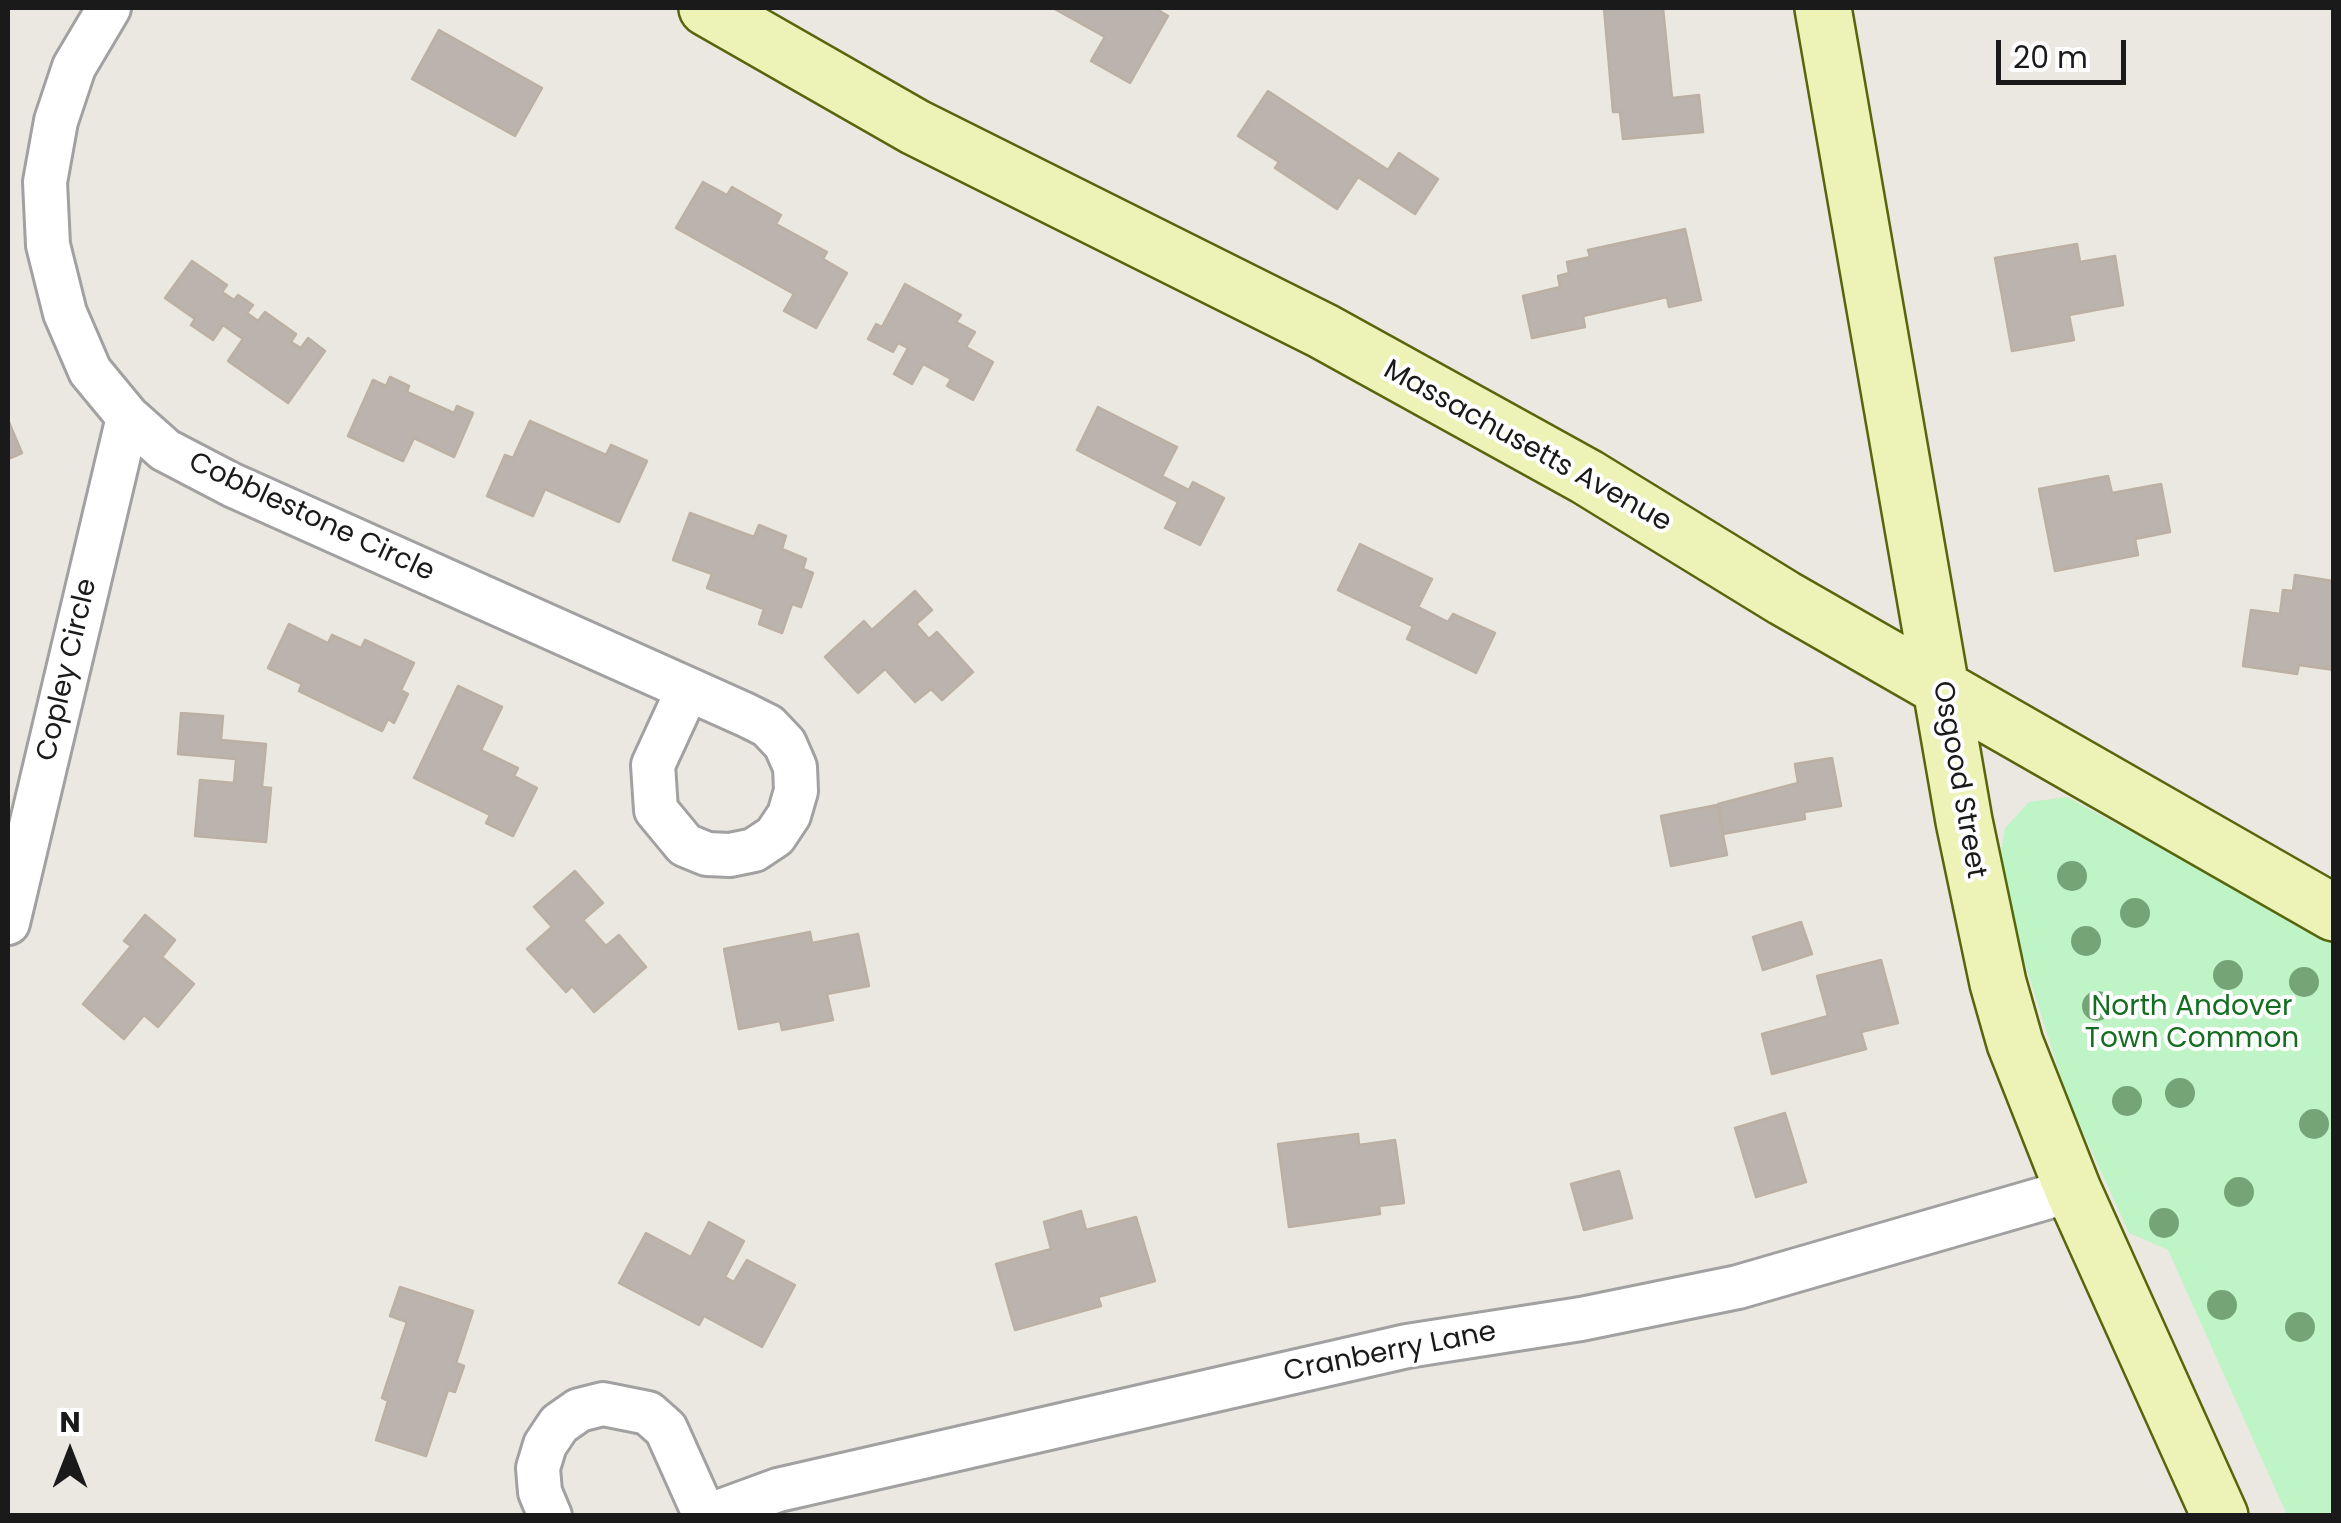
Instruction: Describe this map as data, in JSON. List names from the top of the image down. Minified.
{"streets":{"main road":["Massachusetts Avenue","Osgood Street"],"street":["Cobblestone Circle","Copley Circle","Cranberry Lane"]},"crossings":[["Massachusetts Avenue","Osgood Street"],["Cobblestone Circle","Copley Circle"],["Osgood Street","Cranberry Lane"]],"parks":["North Andover Town Common"],"scale_bar":"20 m","north":"top"}
